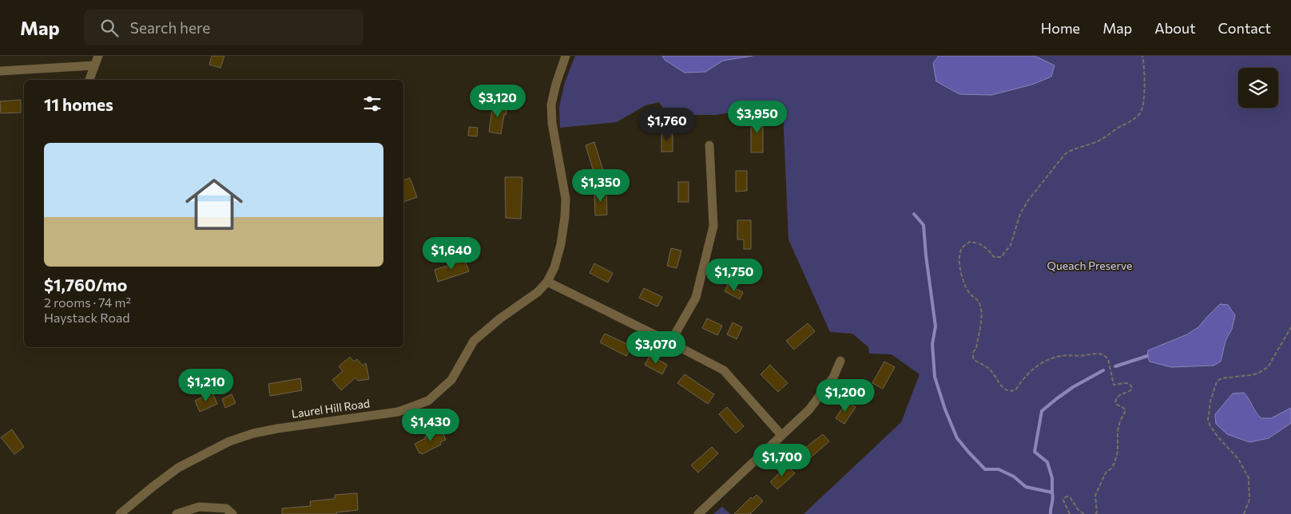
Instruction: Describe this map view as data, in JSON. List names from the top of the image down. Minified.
{"streets":{"street":["Laurel Hill Road"]},"parks":["Queach Preserve"],"page":{"header":"Map","search":"Search here","nav":["Home","Map","About","Contact"],"heading":"11 homes","price":["$3,120","$3,950","$1,760","$1,350","$1,640","$1,750","$3,070","$1,210","$1,200","$1,430","$1,700"],"list":[{"name":"$1,760/mo","note":"2 rooms · 74 m² · Haystack Road"}]}}
